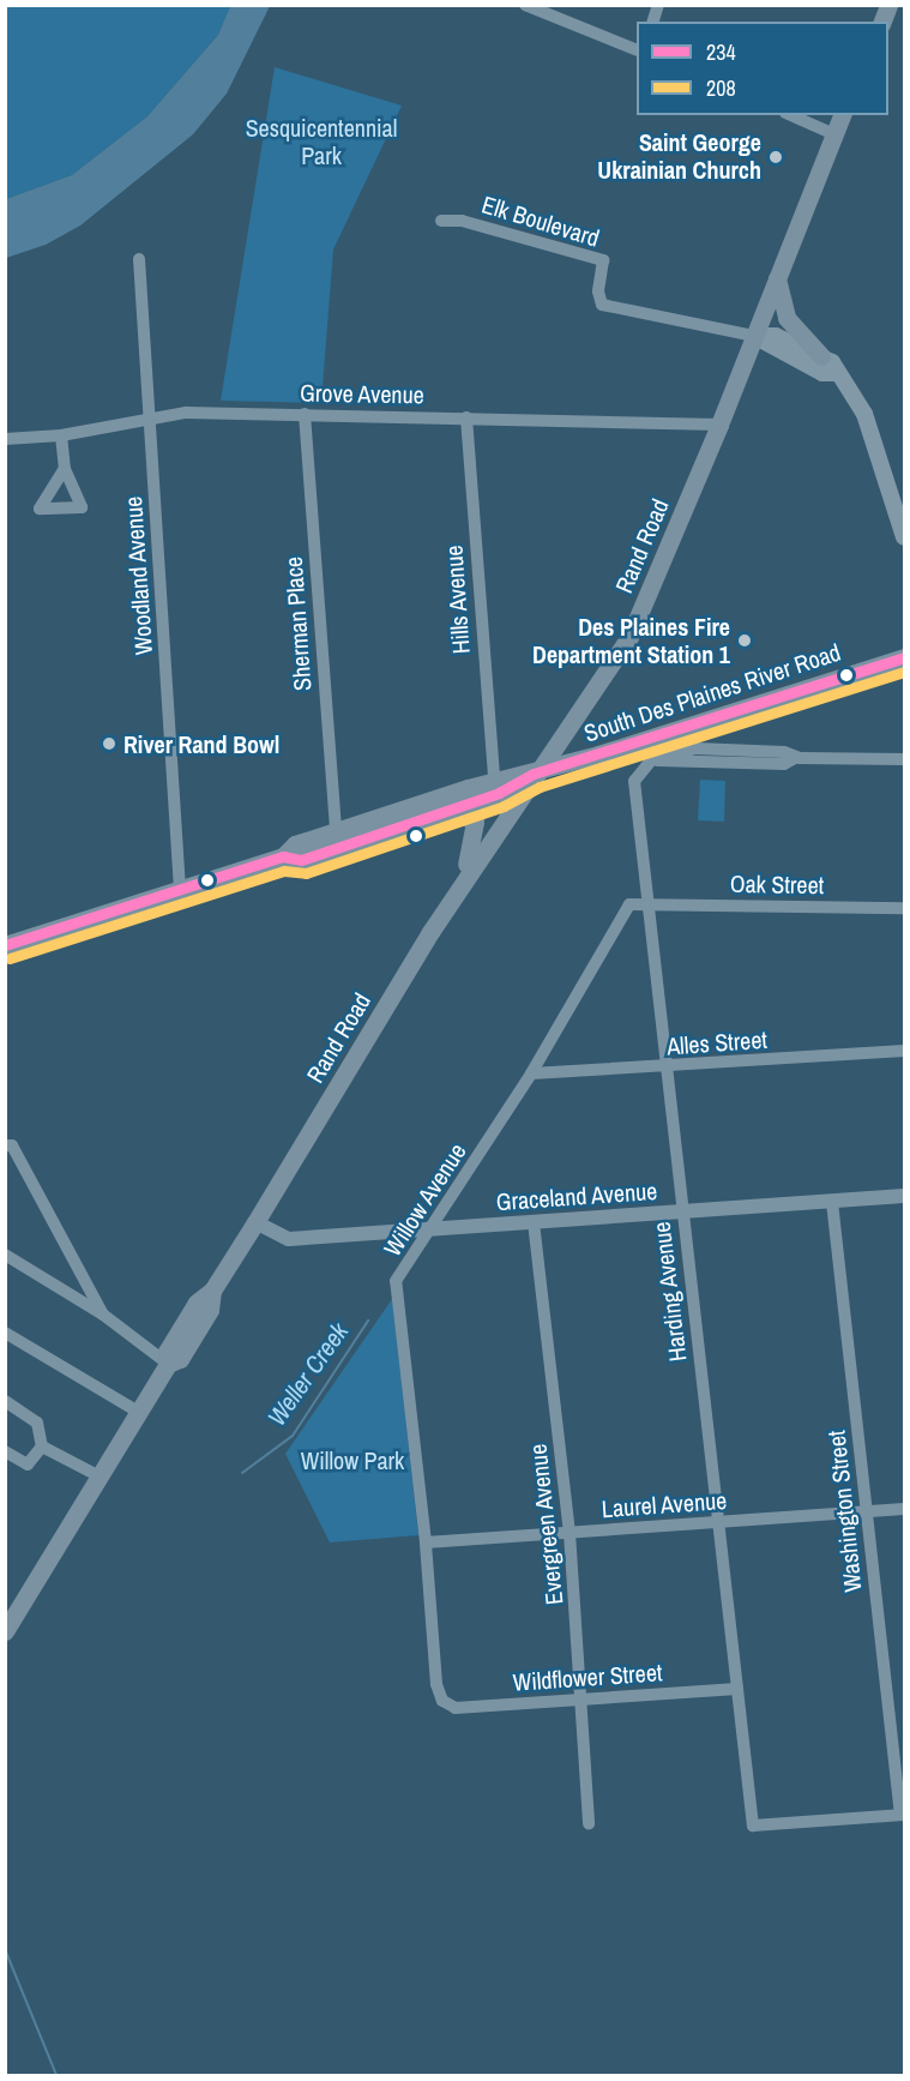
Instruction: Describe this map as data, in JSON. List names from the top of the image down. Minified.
{"streets":{"main road":["Elk Boulevard","Rand Road","South Des Plaines River Road"],"street":["Grove Avenue","Woodland Avenue","Hills Avenue","Sherman Place","Oak Street","Alles Street","Graceland Avenue","Willow Avenue","Harding Avenue","Laurel Avenue","Washington Street","Evergreen Avenue","Wildflower Street"]},"crossings":[["Elk Boulevard","Rand Road"],["Grove Avenue","Rand Road"],["Grove Avenue","Woodland Avenue"],["Grove Avenue","Hills Avenue"],["Grove Avenue","Sherman Place"],["Rand Road","South Des Plaines River Road"],["Rand Road","Graceland Avenue"],["Woodland Avenue","South Des Plaines River Road"],["Hills Avenue","South Des Plaines River Road"],["Sherman Place","South Des Plaines River Road"],["Oak Street","Willow Avenue"],["Oak Street","Harding Avenue"],["Alles Street","Willow Avenue"],["Alles Street","Harding Avenue"],["Graceland Avenue","Willow Avenue"],["Graceland Avenue","Harding Avenue"],["Graceland Avenue","Washington Street"],["Graceland Avenue","Evergreen Avenue"],["Willow Avenue","Harding Avenue"],["Willow Avenue","Laurel Avenue"],["Willow Avenue","Wildflower Street"],["Harding Avenue","Laurel Avenue"],["Harding Avenue","Washington Street"],["Harding Avenue","Wildflower Street"],["Laurel Avenue","Washington Street"],["Laurel Avenue","Evergreen Avenue"],["Evergreen Avenue","Wildflower Street"]],"water":["Weller Creek"],"parks":["Sesquicentennial Park","Willow Park"],"places":["Saint George Ukrainian Church","Des Plaines Fire Department Station 1","River Rand Bowl"],"lines":["transit line 234","transit line 208"],"legend":["234","208"]}
